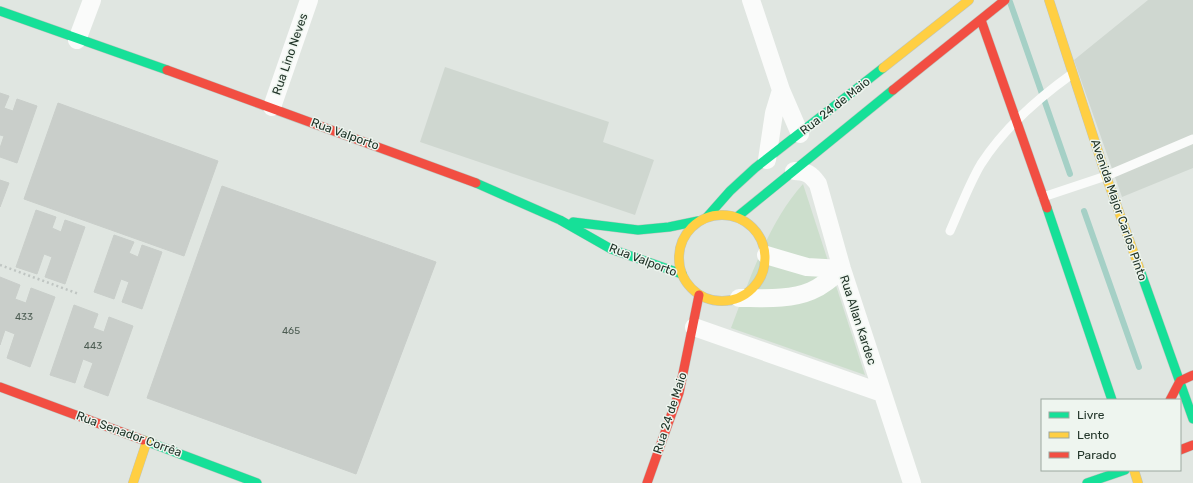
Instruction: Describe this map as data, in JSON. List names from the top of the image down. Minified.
{"streets":{"main road":["Rua 24 de Maio","Rua Valporto","Avenida Major Carlos Pinto","Rua Senador Corrêa"],"street":["Rua Lino Neves","Rua Allan Kardec"]},"crossings":[["Rua Lino Neves","Rua Valporto"],["Rua 24 de Maio","Rua Valporto"],["Rua 24 de Maio","Rua Allan Kardec"]],"house_numbers":["433","465","443"],"legend":["Livre","Lento","Parado"]}
